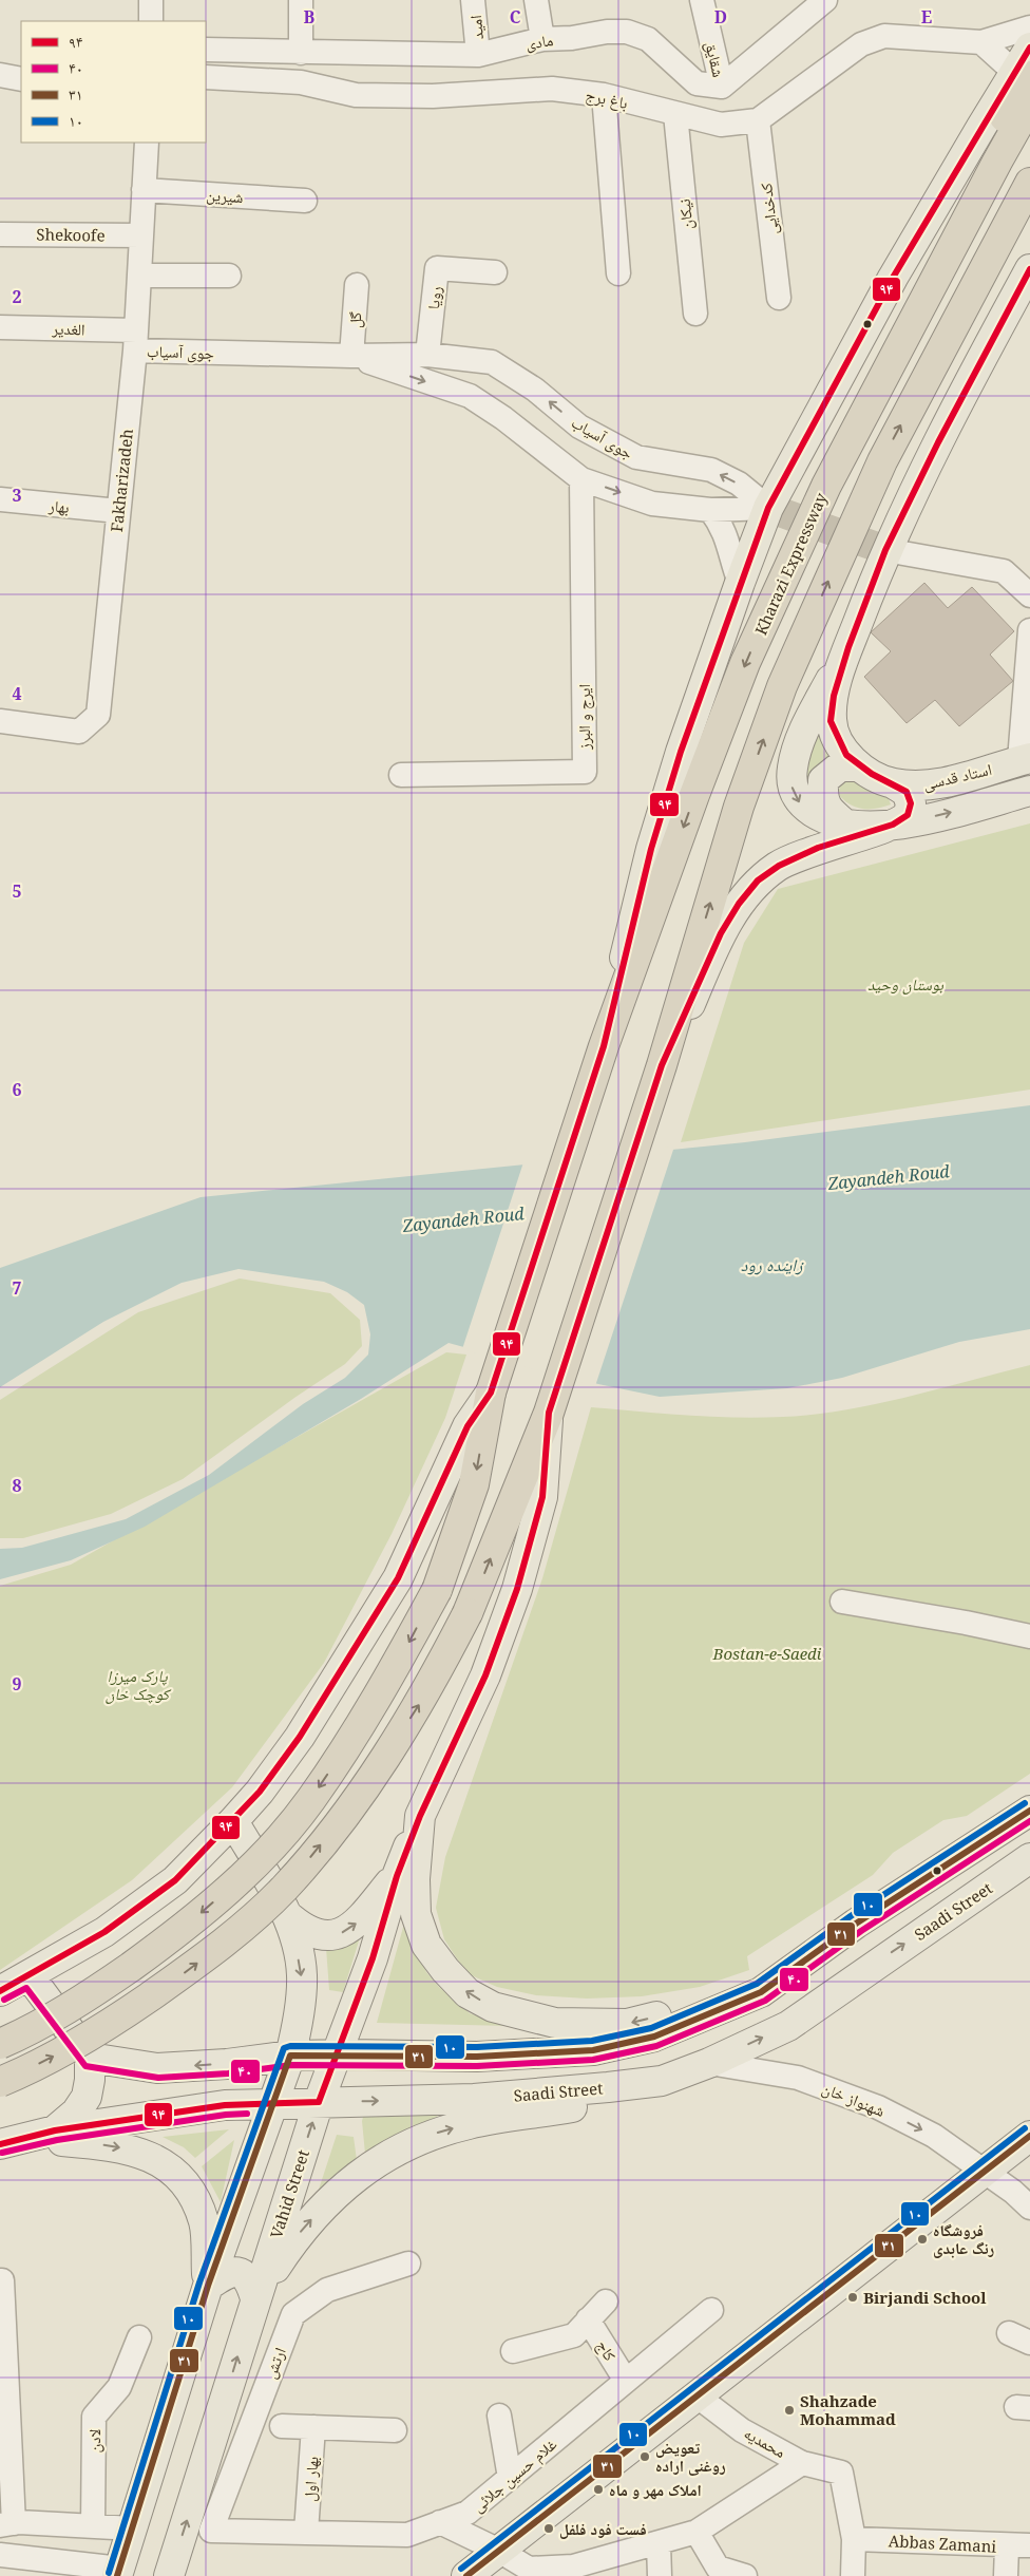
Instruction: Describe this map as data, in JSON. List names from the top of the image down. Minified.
{"streets":{"highway":["Kharazi Expressway"],"main road":["استاد قدسی","Saadi Street","Vahid Street"],"street":["امید","مادی","شقایق","باغ برج","شیرین","کدخدایی","نیکان","Shekoofe","رویا","گل","الغدیر","جوی آسیاب","Fakharizadeh","بهار","ایرج و البرز","شهنواز خان","کاج","ارتش","لادن","محمدیه","غلام حسین جلائی","بهار اول","Abbas Zamani"]},"crossings":[["امید","مادی"],["مادی","شقایق"],["باغ برج","کدخدایی"],["باغ برج","نیکان"],["شیرین","Fakharizadeh"],["Shekoofe","Fakharizadeh"],["رویا","جوی آسیاب"],["گل","جوی آسیاب"],["الغدیر","جوی آسیاب"],["الغدیر","Fakharizadeh"],["جوی آسیاب","Fakharizadeh"],["جوی آسیاب","ایرج و البرز"],["Fakharizadeh","بهار"],["Saadi Street","شهنواز خان"],["Saadi Street","Vahid Street"],["کاج","غلام حسین جلائی"],["ارتش","غلام حسین جلائی"],["محمدیه","Abbas Zamani"],["غلام حسین جلائی","بهار اول"]],"one_way":["شهنواز خان"],"water":["Zayandeh Roud","زاینده رود"],"parks":["بوستان وحید","Bostan-e-Saedi","پارک میرزا کوچک خان"],"places":["فروشگاه رنگ عابدی","Birjandi School","Shahzade Mohammad","تعویض روغنی اراده","املاک مهر و ماه","فست فود فلفل"],"lines":["transit line ۹۴","transit line ۱۰","transit line ۳۱","transit line ۴۰"],"legend":["۹۴","۴۰","۳۱","۱۰"],"grid":{"columns":["B","C","D","E"],"rows":["2","3","4","5","6","7","8","9"]}}
